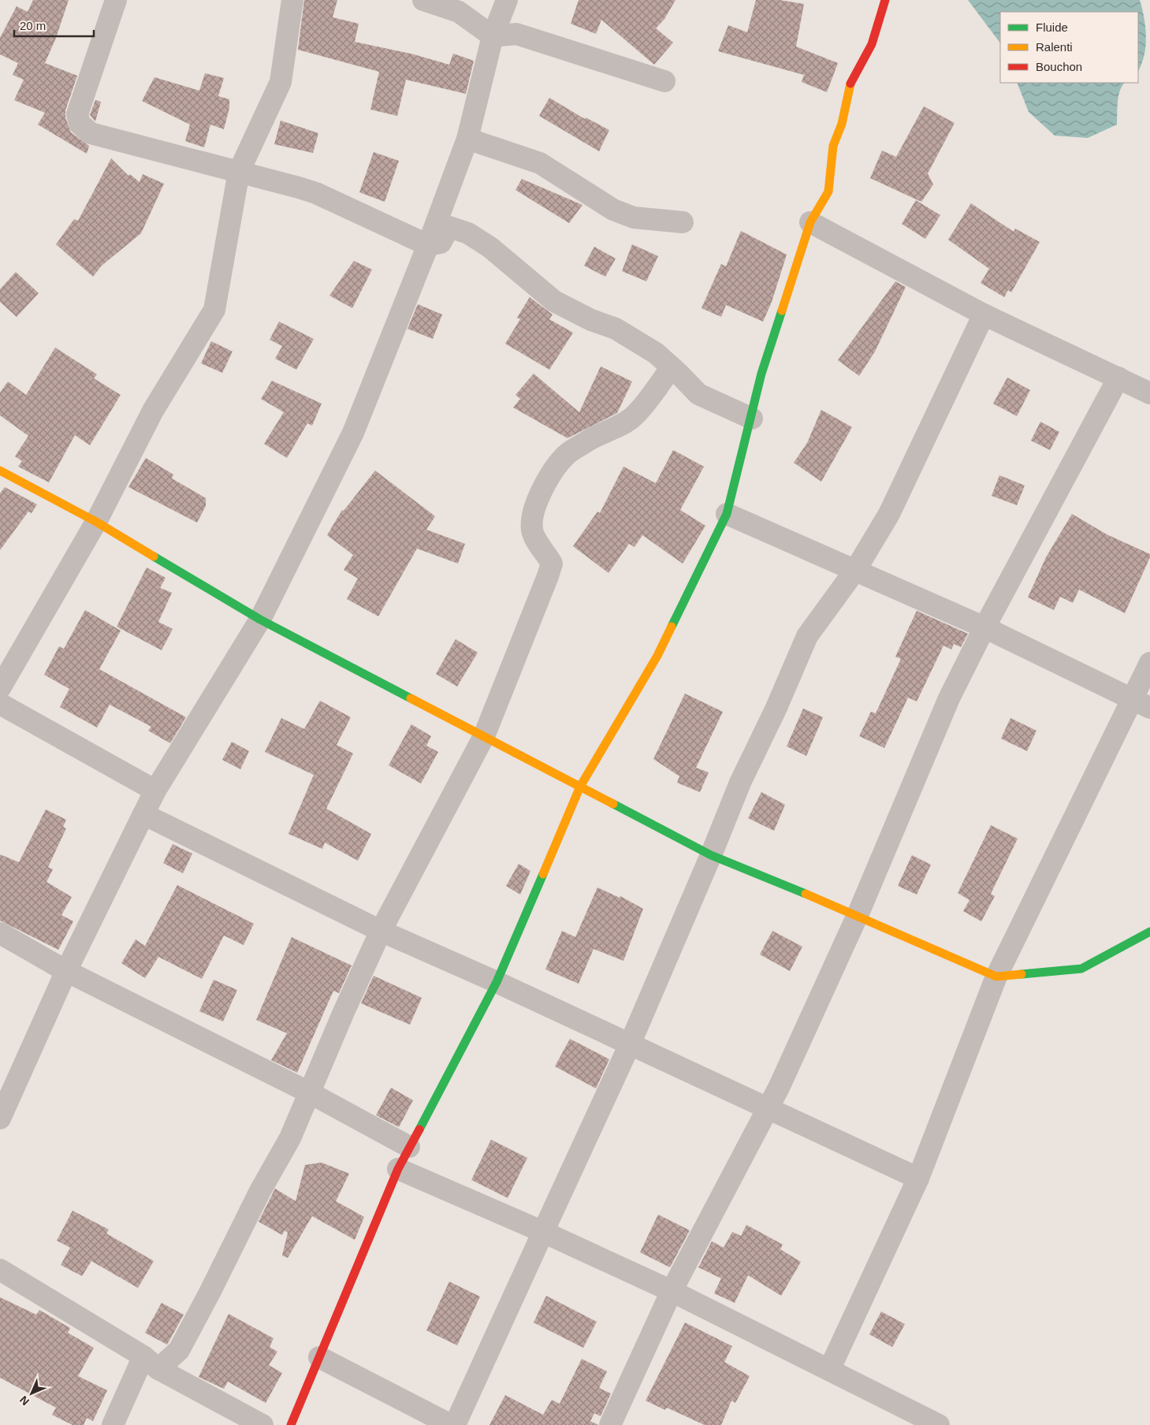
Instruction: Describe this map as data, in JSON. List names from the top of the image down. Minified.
{"legend":["Fluide","Ralenti","Bouchon"],"scale_bar":"20 m","north":"bottom left"}
